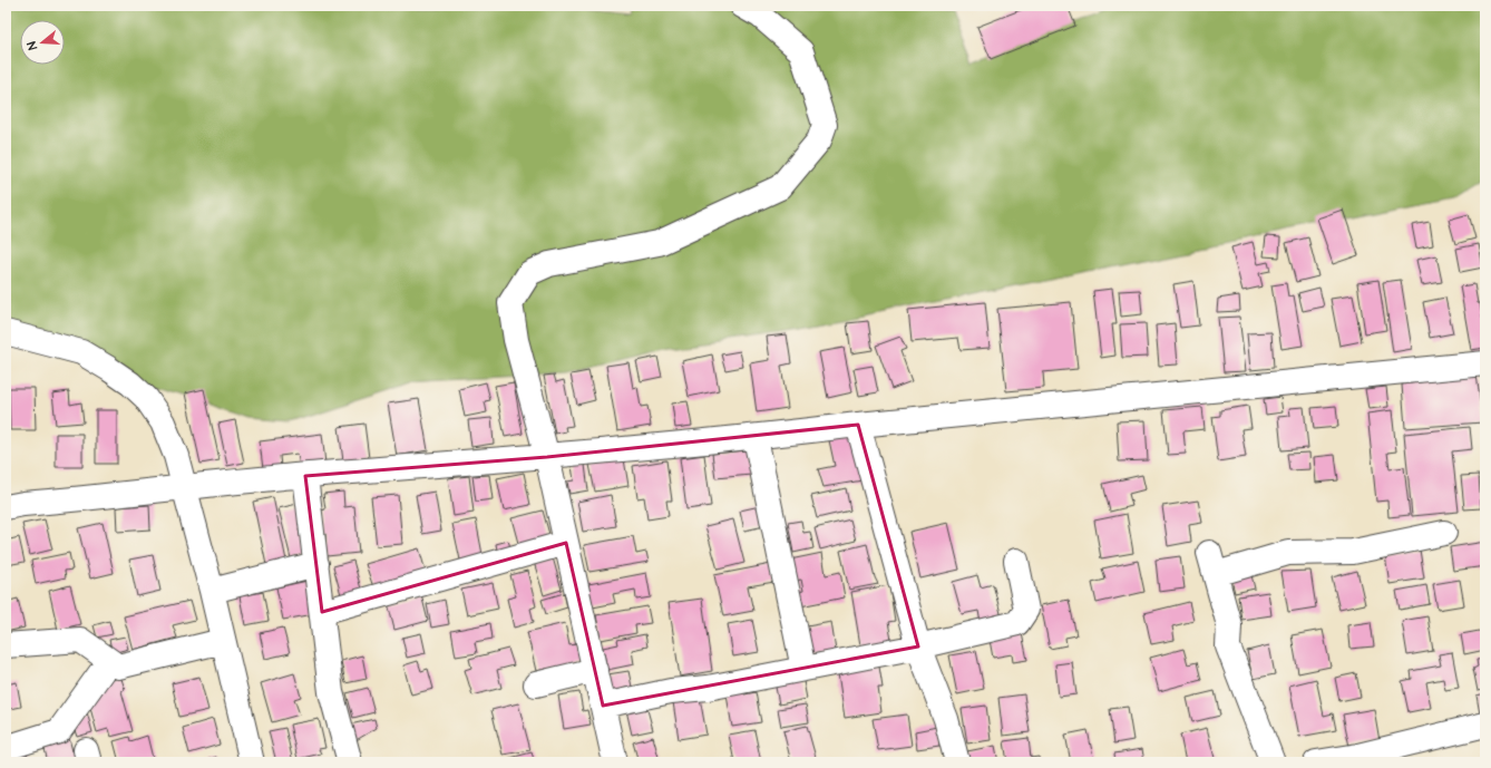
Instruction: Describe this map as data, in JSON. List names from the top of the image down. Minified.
{"north":"left"}
